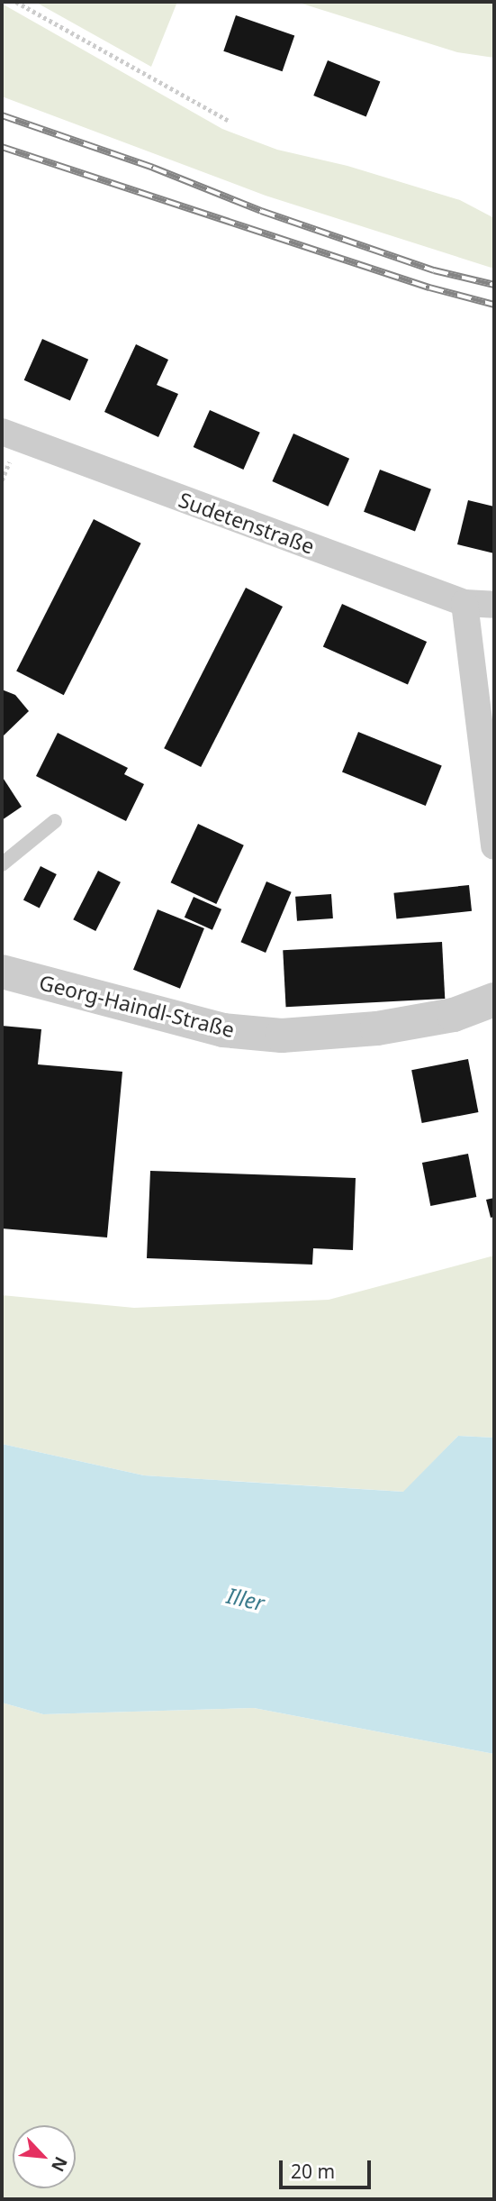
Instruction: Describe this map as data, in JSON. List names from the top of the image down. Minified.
{"streets":{"street":["Sudetenstraße","Georg-Haindl-Straße"]},"water":["Iller"],"scale_bar":"20 m","north":"bottom right"}
